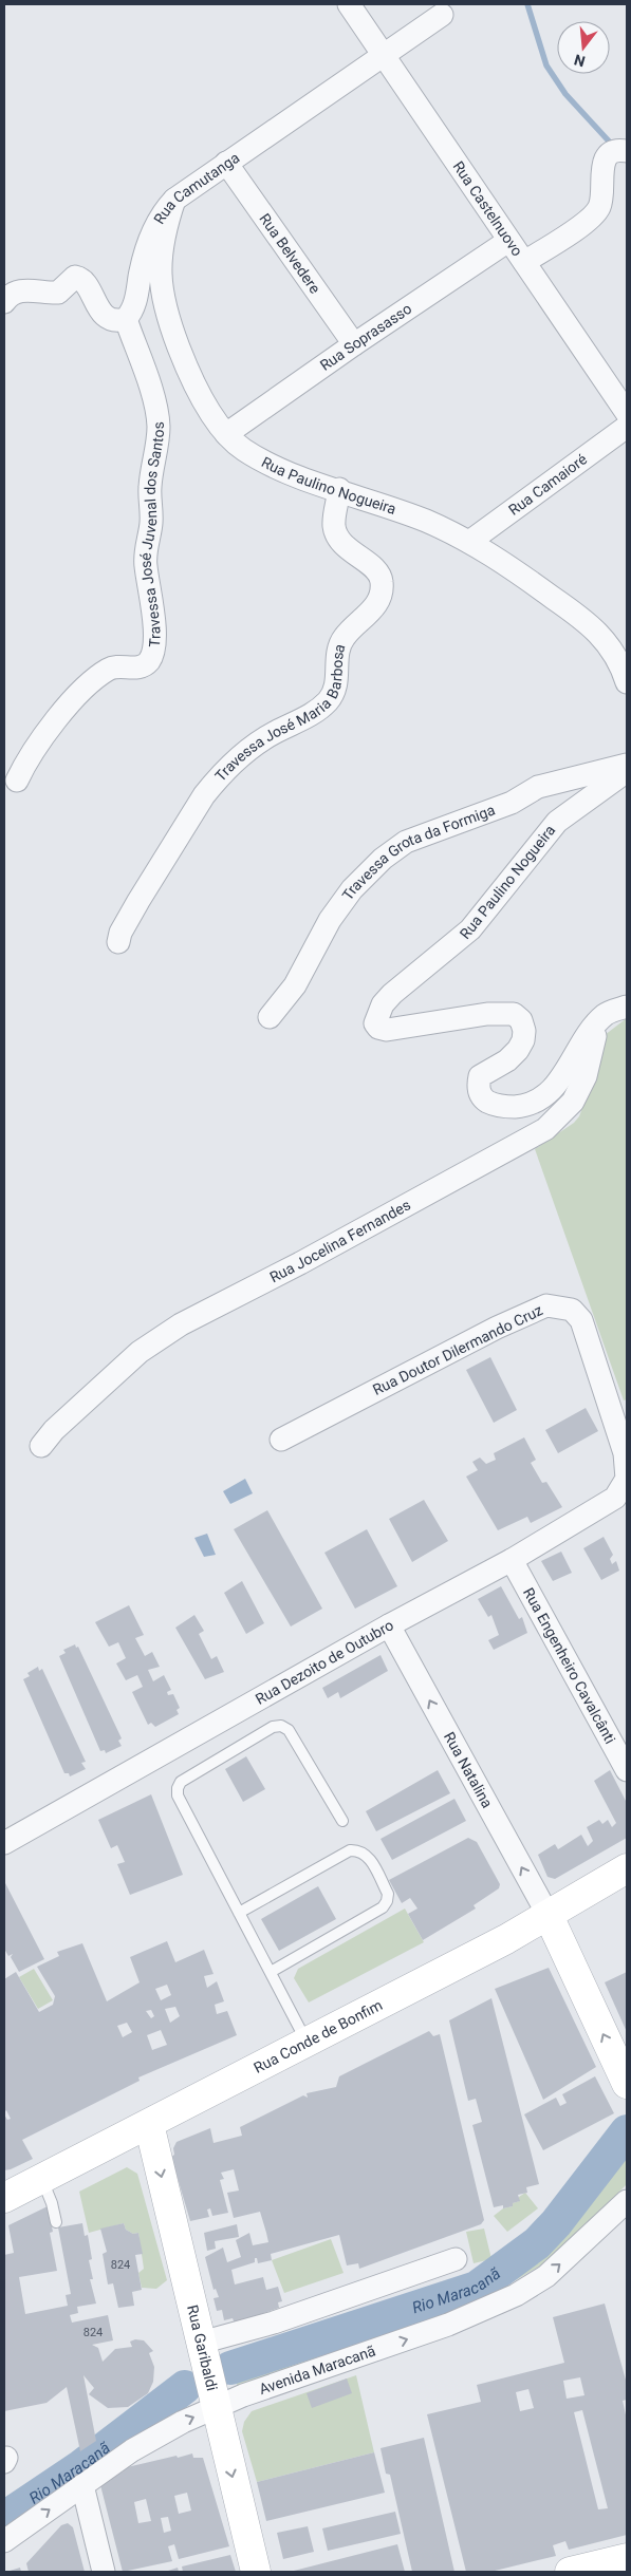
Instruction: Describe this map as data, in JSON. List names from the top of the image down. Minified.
{"streets":{"main road":["Rua Conde de Bonfim","Rua Garibaldi"],"street":["Rua Camutanga","Rua Castelnuovo","Rua Belvedere","Rua Soprasasso","Rua Camaioré","Rua Paulino Nogueira","Travessa José Juvenal dos Santos","Travessa José Maria Barbosa","Travessa Grota da Formiga","Rua Jocelina Fernandes","Rua Doutor Dilermando Cruz","Rua Dezoito de Outubro","Rua Engenheiro Cavalcânti","Rua Natalina","Avenida Maracanã"]},"crossings":[["Rua Camutanga","Rua Castelnuovo"],["Rua Camutanga","Rua Belvedere"],["Rua Camutanga","Rua Paulino Nogueira"],["Rua Camutanga","Travessa José Juvenal dos Santos"],["Rua Castelnuovo","Rua Soprasasso"],["Rua Belvedere","Rua Soprasasso"],["Rua Soprasasso","Rua Paulino Nogueira"],["Rua Camaioré","Rua Paulino Nogueira"],["Rua Paulino Nogueira","Travessa José Maria Barbosa"],["Rua Paulino Nogueira","Travessa Grota da Formiga"],["Rua Paulino Nogueira","Rua Jocelina Fernandes"],["Rua Doutor Dilermando Cruz","Rua Dezoito de Outubro"],["Rua Dezoito de Outubro","Rua Engenheiro Cavalcânti"],["Rua Dezoito de Outubro","Rua Natalina"],["Rua Natalina","Rua Conde de Bonfim"],["Rua Conde de Bonfim","Rua Garibaldi"],["Rua Garibaldi","Avenida Maracanã"]],"one_way":["Rua Natalina","Rua Garibaldi"],"water":["Rio Maracanã"],"house_numbers":["824","824"],"north":"bottom"}
